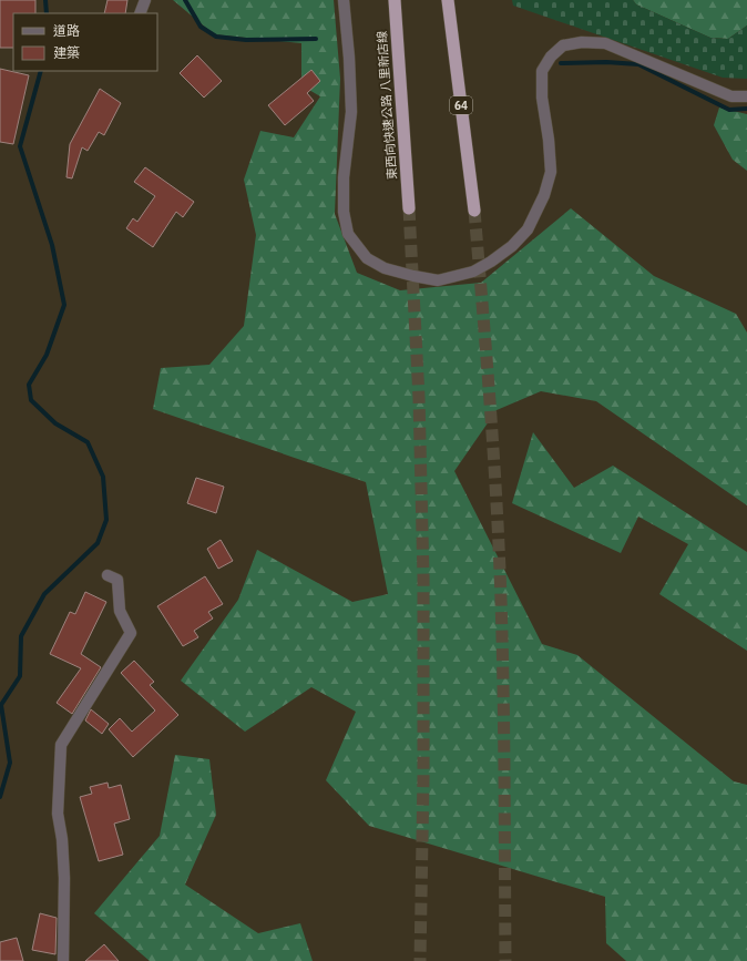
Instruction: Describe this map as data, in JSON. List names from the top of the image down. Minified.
{"streets":{"highway":["東西向快速公路 八里新店線","64"]},"legend":["道路","建築"]}
